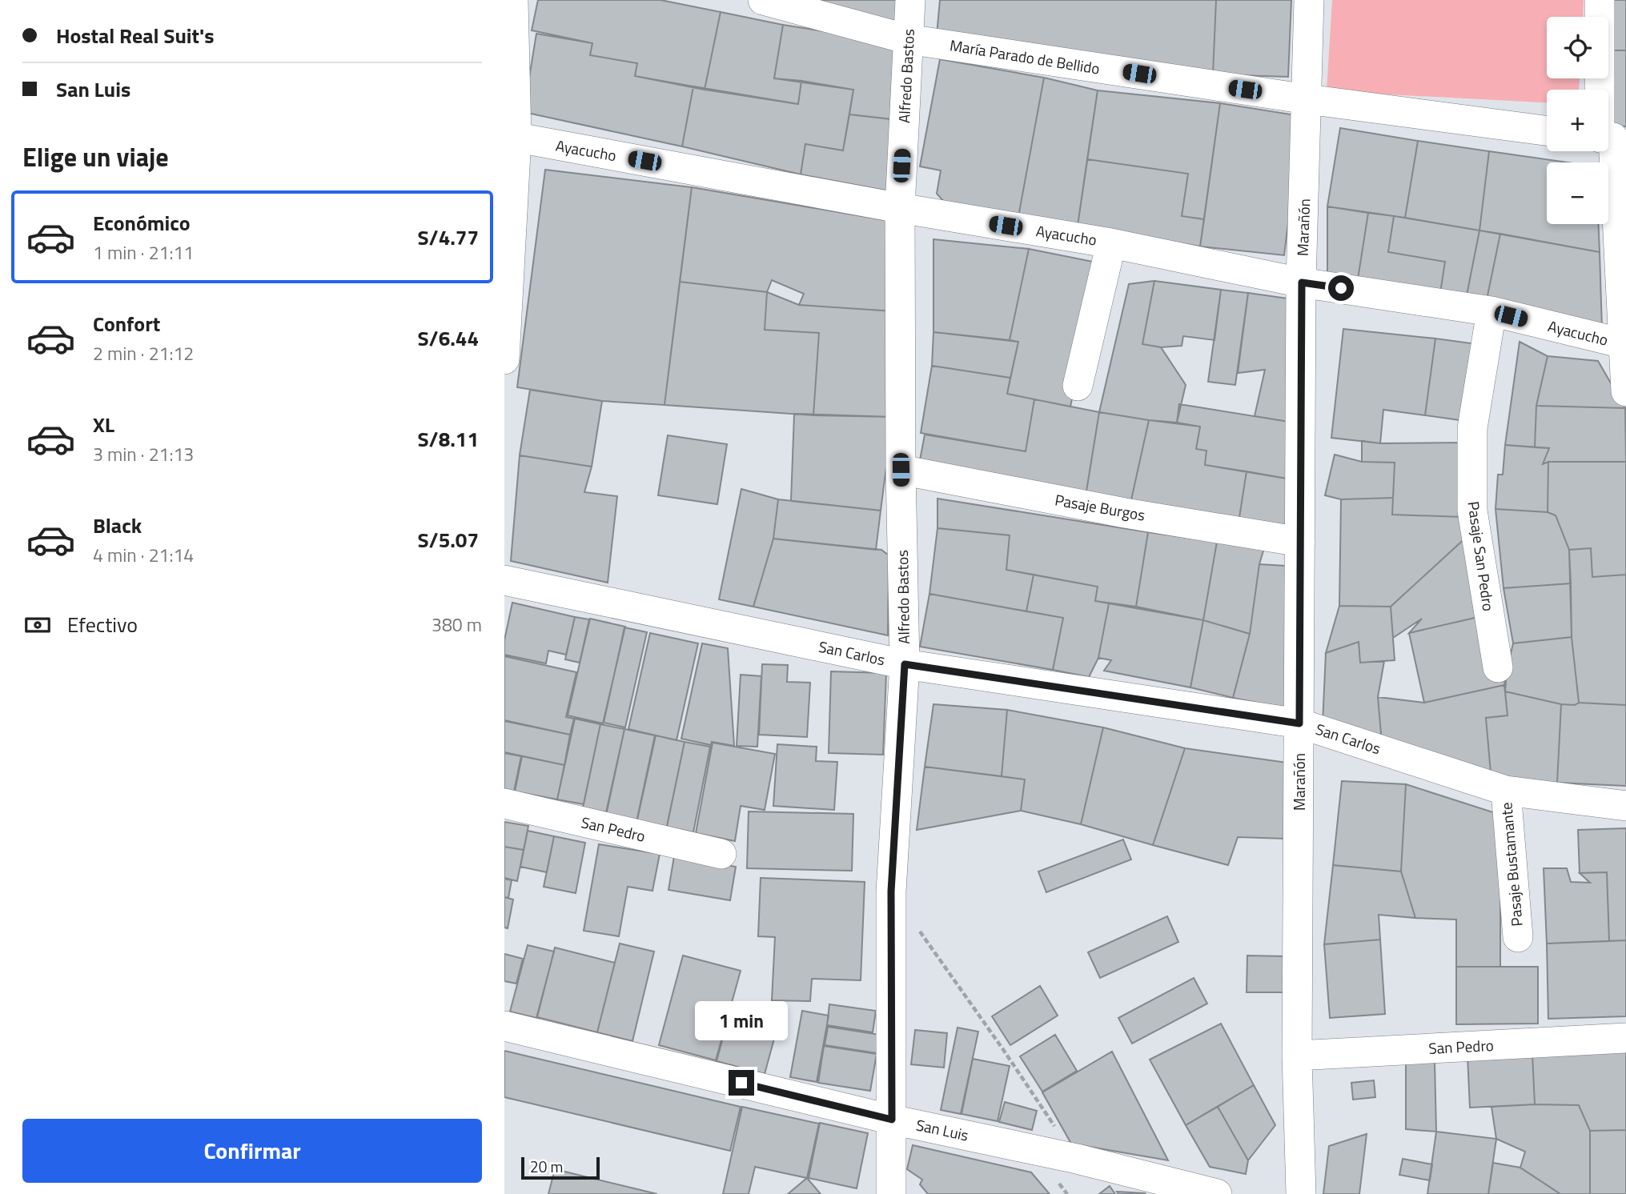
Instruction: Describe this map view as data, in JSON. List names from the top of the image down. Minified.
{"streets":{"street":["María Parado de Bellido","Alfredo Bastos","Ayacucho","Marañón","Pasaje Burgos","Pasaje San Pedro","San Carlos","San Pedro","Pasaje Bustamante","San Luis"]},"crossings":[["María Parado de Bellido","Alfredo Bastos"],["María Parado de Bellido","Marañón"],["Alfredo Bastos","Ayacucho"],["Alfredo Bastos","Pasaje Burgos"],["Alfredo Bastos","San Carlos"],["Alfredo Bastos","San Luis"],["Ayacucho","Marañón"],["Ayacucho","Pasaje San Pedro"],["Marañón","Pasaje Burgos"],["Marañón","San Carlos"],["Marañón","San Pedro"],["San Carlos","Pasaje Bustamante"]],"scale_bar":"20 m","page":{"banner":["Hostal Real Suit's","San Luis"],"map_buttons":["+","−"],"heading":"Elige un viaje","list":[{"name":"Económico","note":"1 min · 21:11","value":"S/4.77"},{"name":"Confort","note":"2 min · 21:12","value":"S/6.44"},{"name":"XL","note":"3 min · 21:13","value":"S/8.11"},{"name":"Black","note":"4 min · 21:14","value":"S/5.07"}],"pay":["Efectivo","380 m"],"bubble":"1 min","buttons":"Confirmar","scale":"20 m"}}
